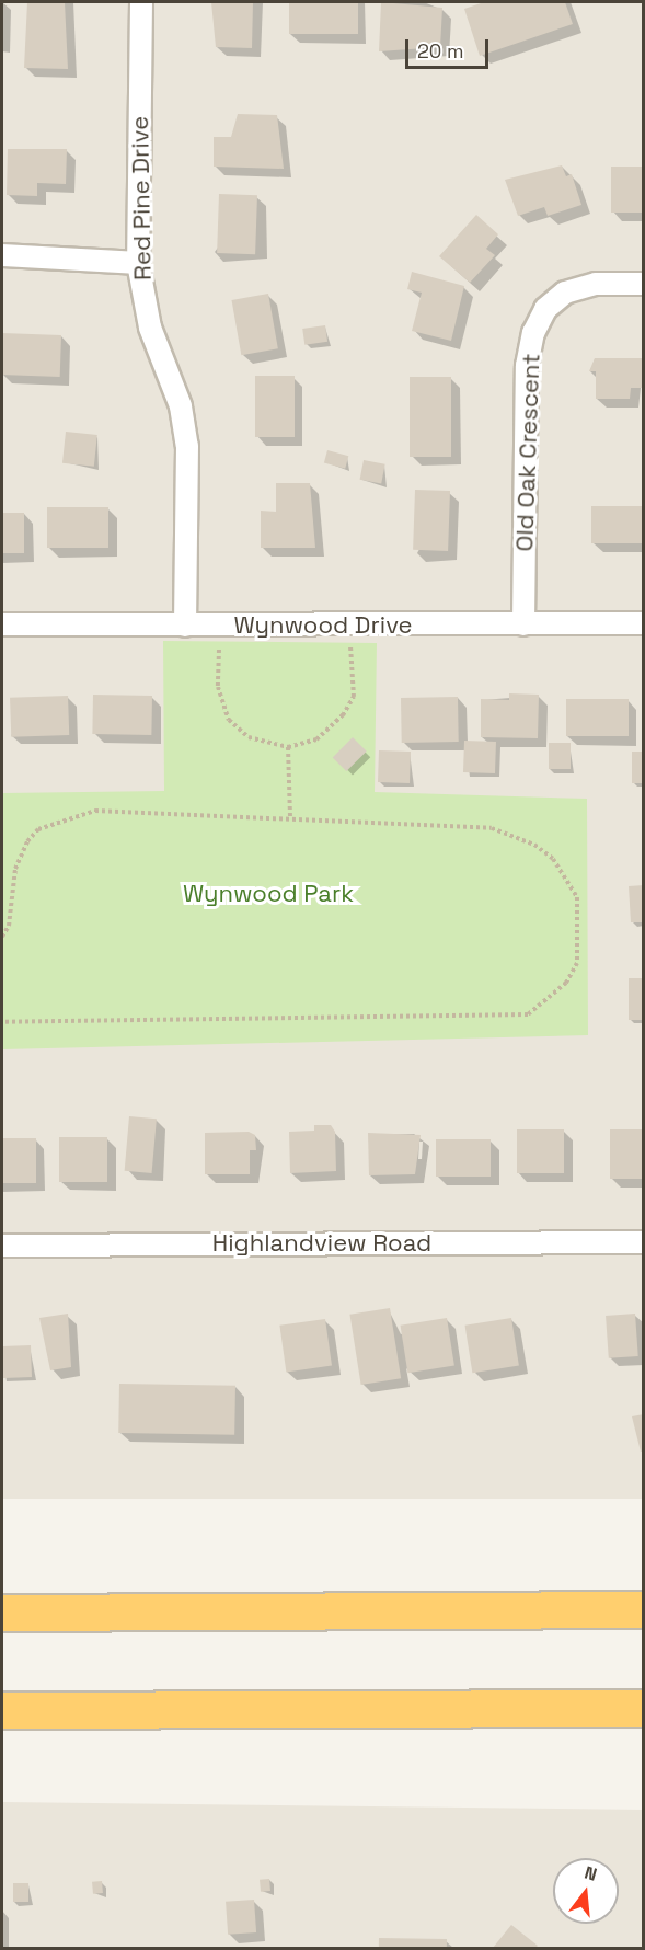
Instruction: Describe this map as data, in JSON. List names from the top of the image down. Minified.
{"streets":{"street":["Red Pine Drive","Old Oak Crescent","Wynwood Drive","Highlandview Road"]},"crossings":[["Red Pine Drive","Wynwood Drive"],["Old Oak Crescent","Wynwood Drive"]],"parks":["Wynwood Park"],"scale_bar":"20 m","north":"top"}
